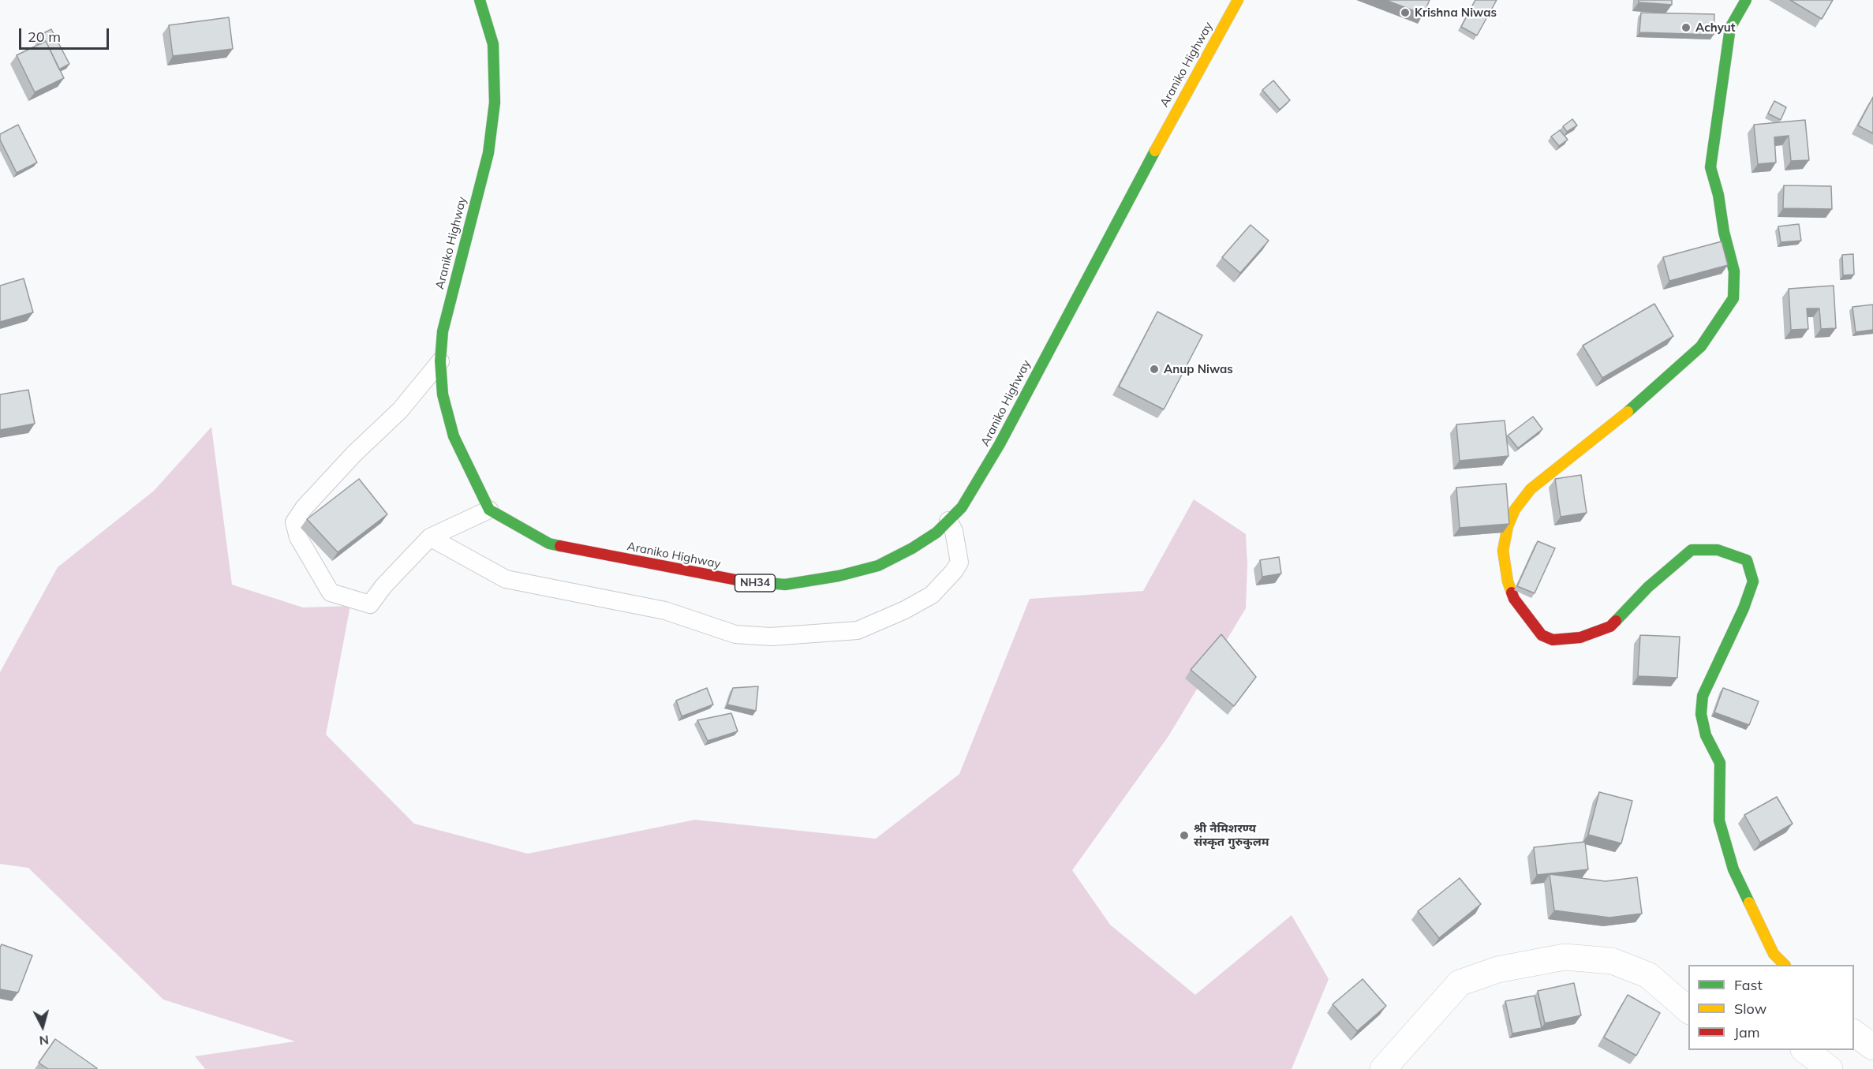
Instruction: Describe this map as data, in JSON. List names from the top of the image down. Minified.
{"streets":{"main road":["Araniko Highway","NH34"]},"places":["Krishna Niwas","Achyut","Anup Niwas","श्री नैमिशरण्य संस्कृत गुरुकुलम"],"legend":["Fast","Slow","Jam"],"scale_bar":"20 m","north":"bottom"}
